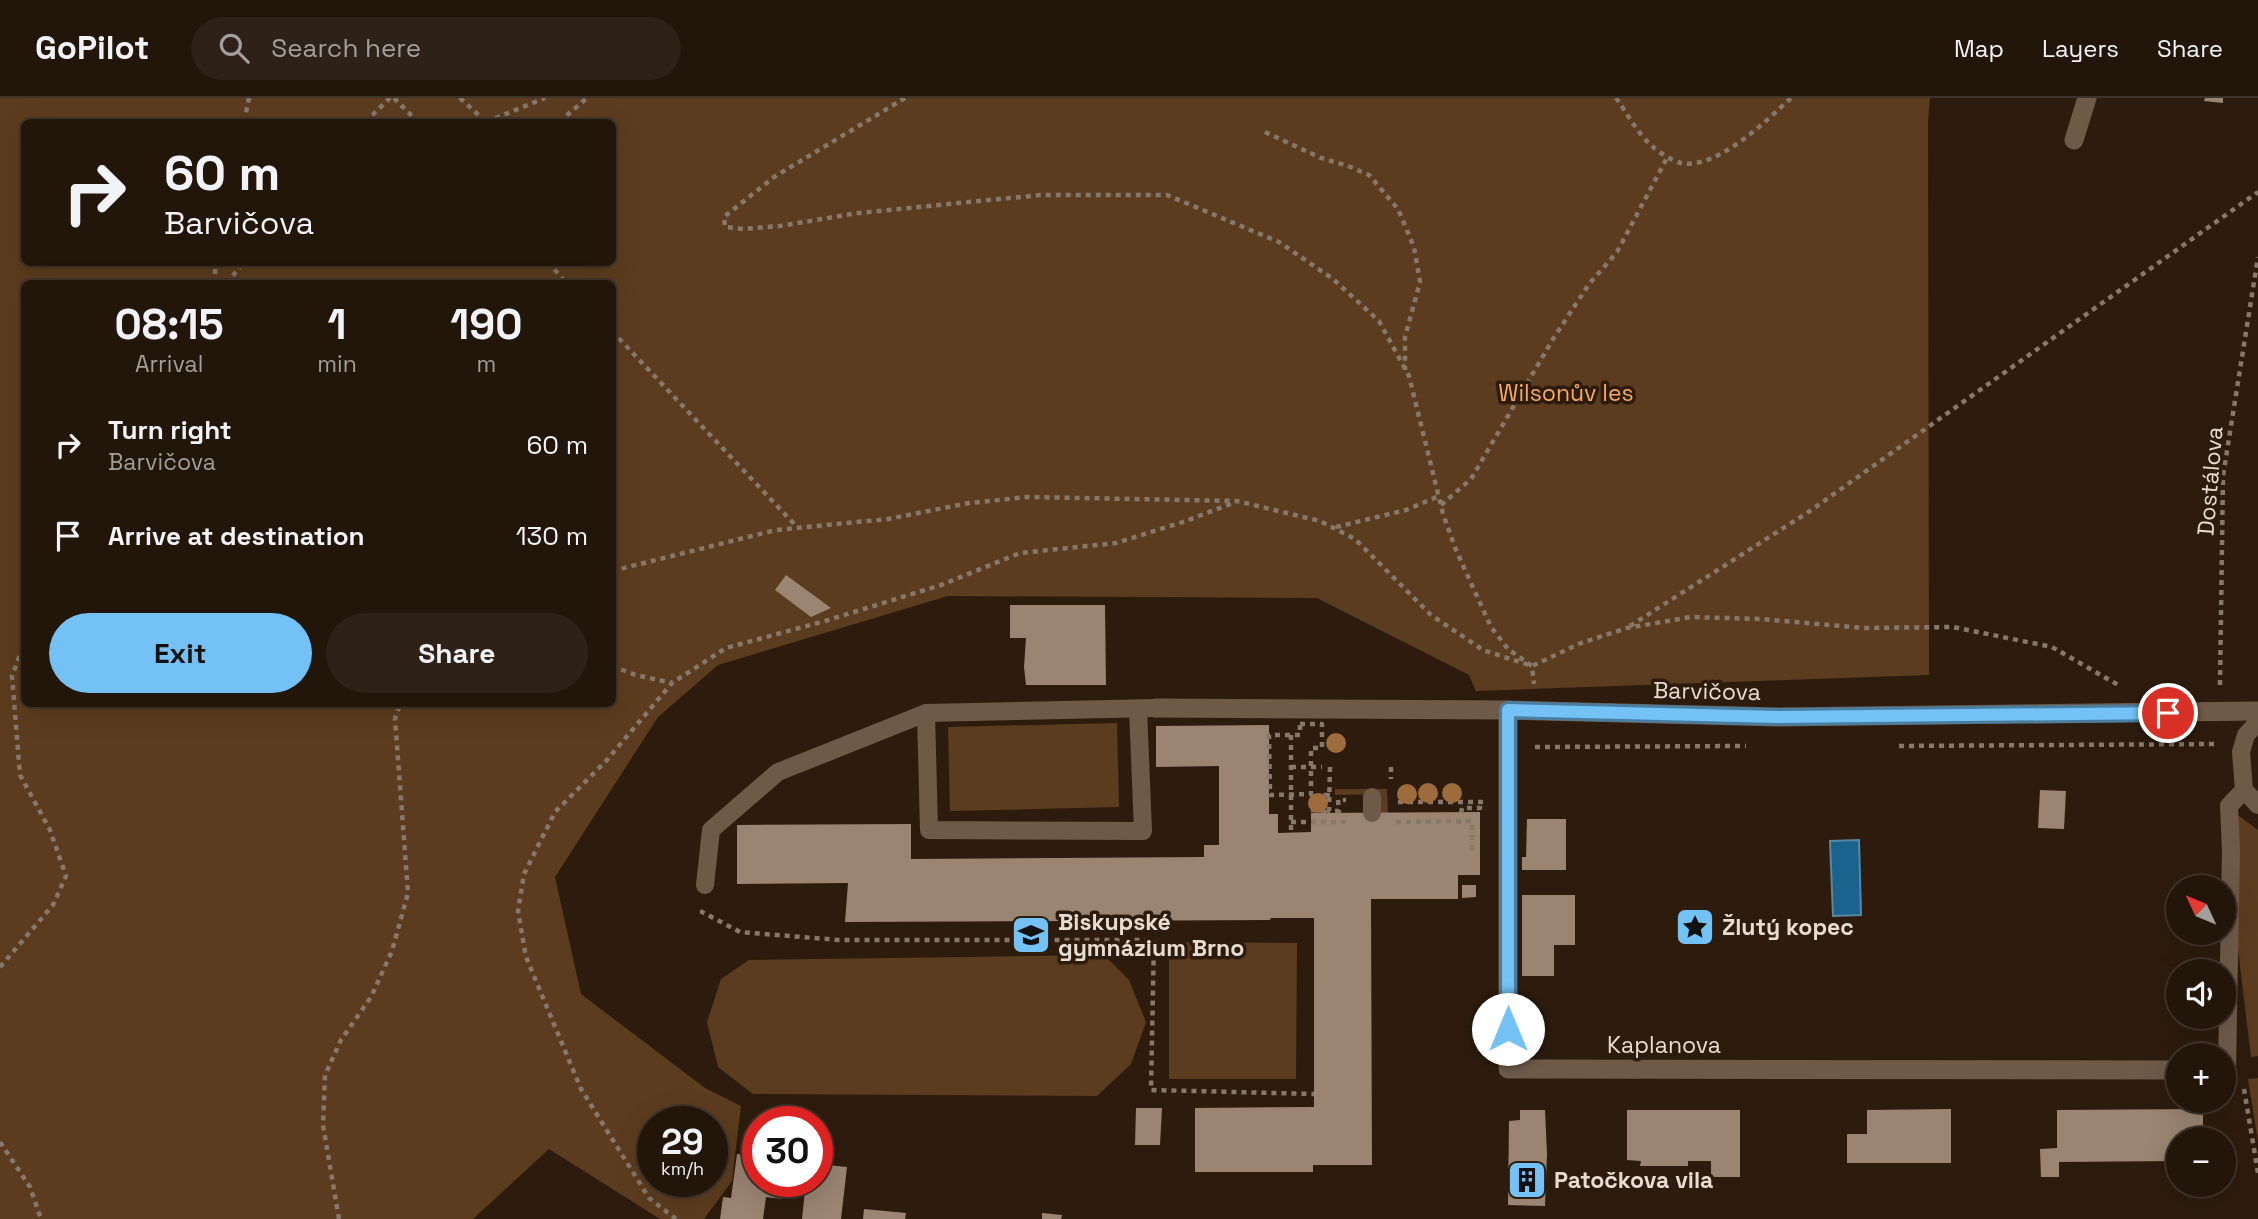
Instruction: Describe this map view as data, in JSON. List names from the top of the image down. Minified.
{"streets":{"street":["Barvičova","Kaplanova"],"path":["Dostálova"]},"crossings":[["Dostálova","Barvičova"],["Barvičova","Kaplanova"]],"parks":["Wilsonův les"],"places":{"place":["Žlutý kopec"],"school or university":["Biskupské gymnázium Brno"],"building":["Patočkova vila"]},"north":"top left","page":{"header":"GoPilot","search":"Search here","nav":["Map","Layers","Share"],"turn":["60 m","Barvičova"],"eta":["08:15","Arrival","1","min","190","m"],"list":[{"name":"Turn right","note":"Barvičova","value":"60 m"},{"name":"Arrive at destination","value":"130 m"}],"buttons":["Exit","Share"],"map_buttons":["+","−"],"speed":"29 km/h","limit":"30"}}
